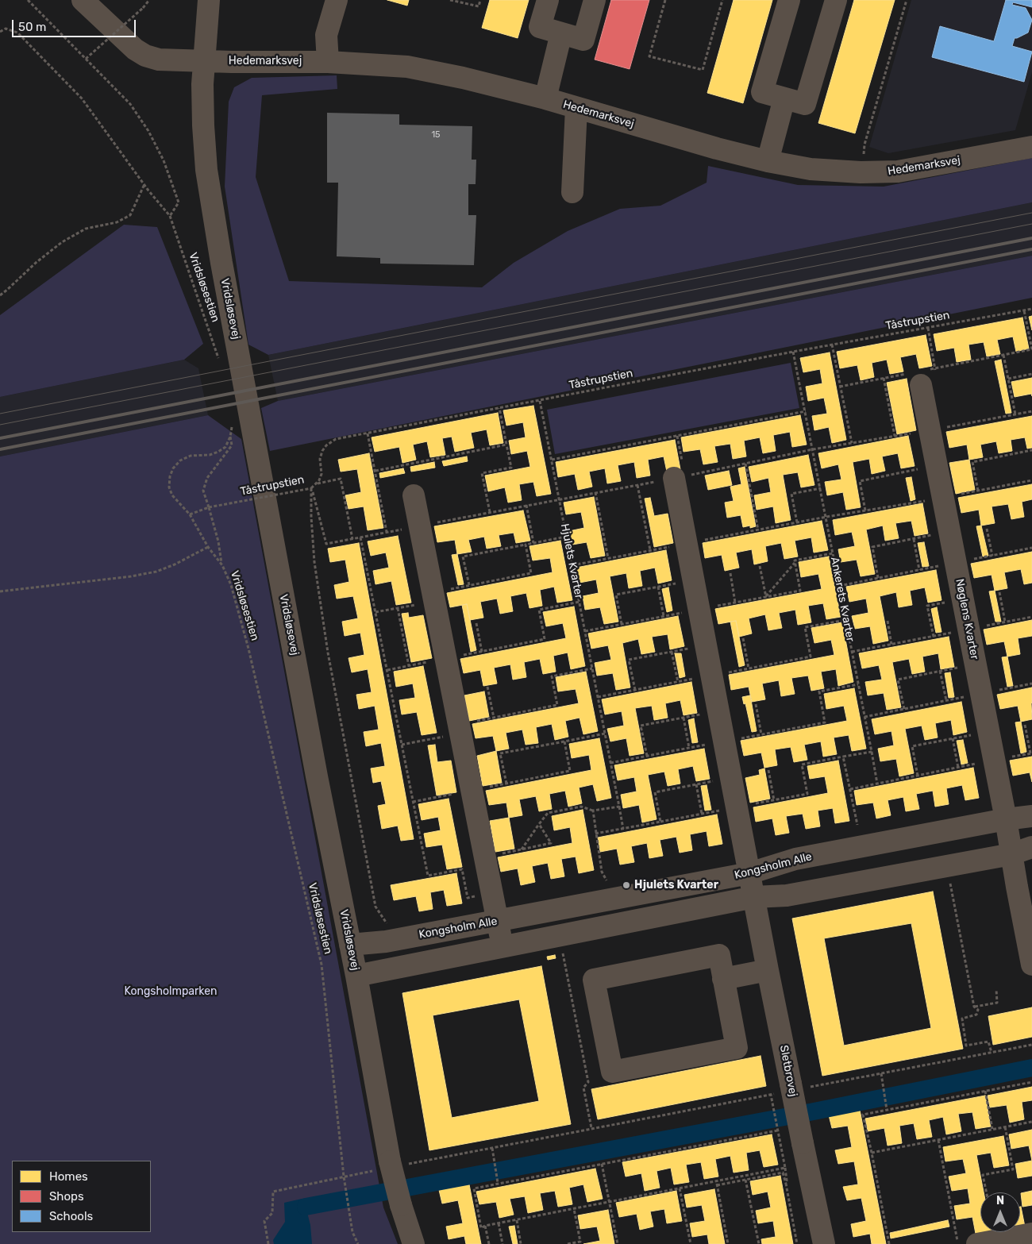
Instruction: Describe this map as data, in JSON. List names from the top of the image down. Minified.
{"streets":{"street":["Hedemarksvej","Vridsløsevej","Nøglens Kvarter","Kongsholm Alle","Sletbrovej"],"path":["Vridsløsestien","Tåstrupstien","Hjulets Kvarter","Ankerets Kvarter"]},"crossings":[["Hedemarksvej","Vridsløsevej"],["Vridsløsestien","Tåstrupstien"],["Vridsløsevej","Kongsholm Alle"],["Tåstrupstien","Hjulets Kvarter"],["Tåstrupstien","Ankerets Kvarter"],["Nøglens Kvarter","Kongsholm Alle"]],"parks":["Kongsholmparken"],"places":["Hjulets Kvarter"],"house_numbers":["15"],"legend":["Homes","Shops","Schools"],"scale_bar":"50 m","north":"top"}
